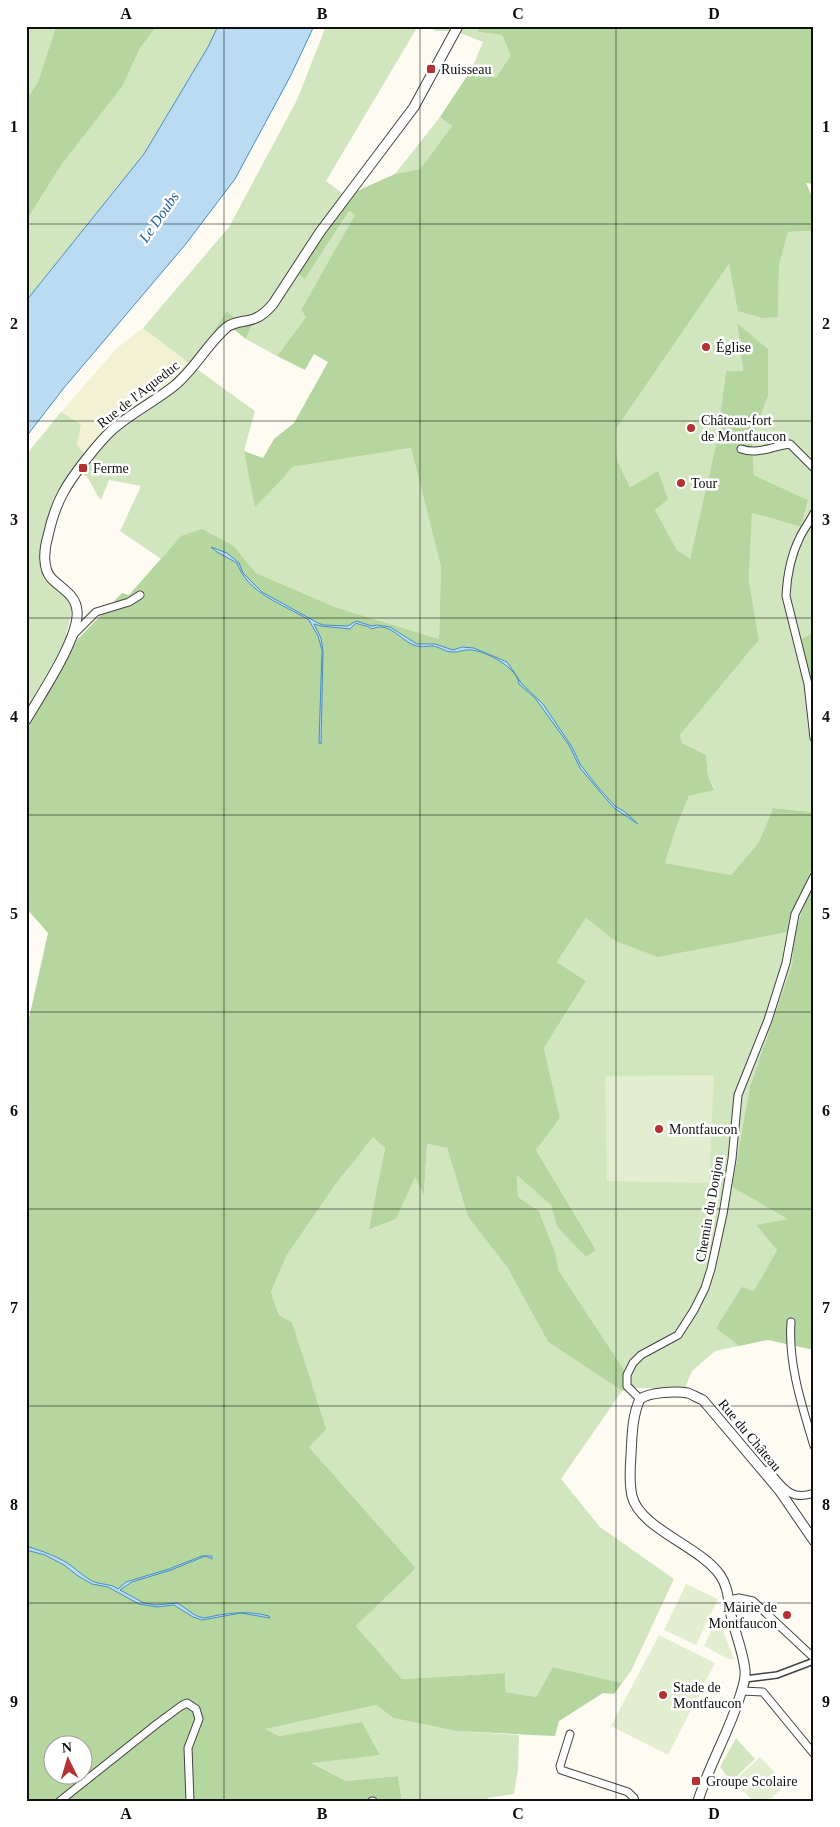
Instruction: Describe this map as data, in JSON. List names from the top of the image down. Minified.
{"streets":{"street":["Rue de l'Aqueduc","Chemin du Donjon","Rue du Château"]},"crossings":[["Chemin du Donjon","Rue du Château"]],"water":["Le Doubs"],"places":{"transit":["Ruisseau","Ferme","Groupe Scolaire"],"other":["Église","Château-fort de Montfaucon","Tour","Montfaucon","Mairie de Montfaucon","Stade de Montfaucon"]},"north":"top","grid":{"columns":["A","B","C","D"],"rows":["1","2","3","4","5","6","7","8","9"]}}
